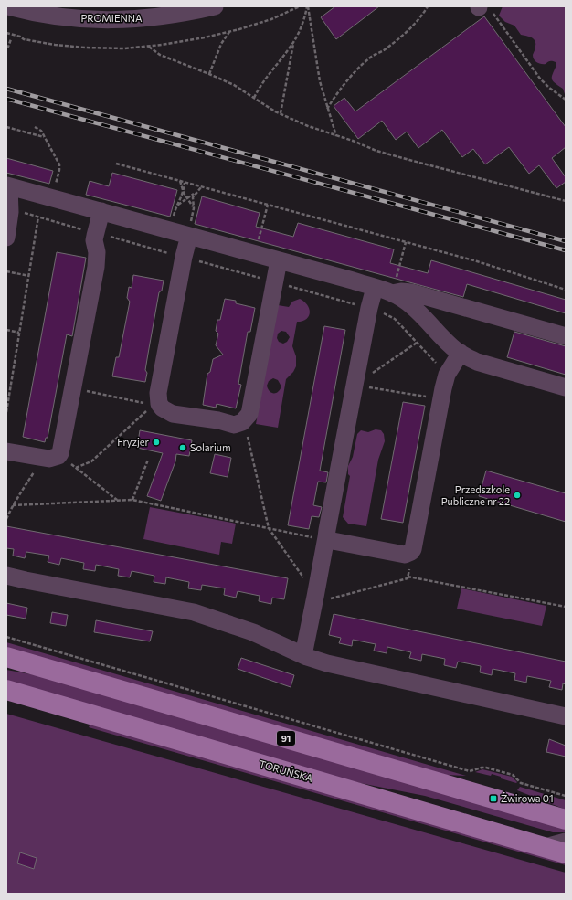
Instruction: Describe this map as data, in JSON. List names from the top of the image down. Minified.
{"streets":{"main road":["91","TORUŃSKA"],"street":["PROMIENNA"]},"places":{"other":["Fryzjer","Solarium","Przedszkole Publiczne nr 22"],"transit":["Żwirowa 01"]}}
